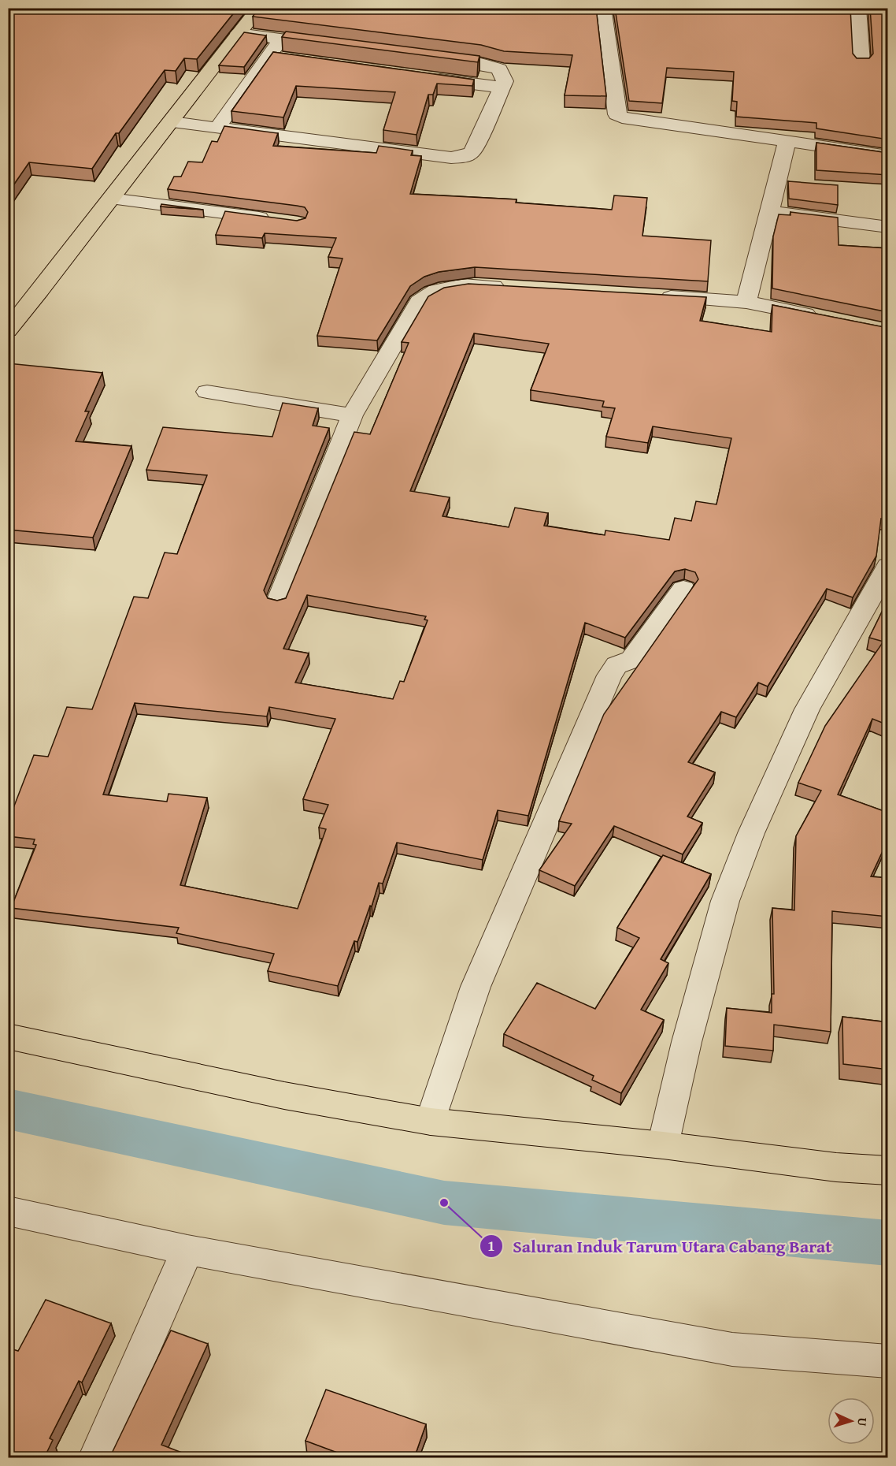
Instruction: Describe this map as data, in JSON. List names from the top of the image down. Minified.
{"places":["Saluran Induk Tarum Utara Cabang Barat"],"north":"right"}
